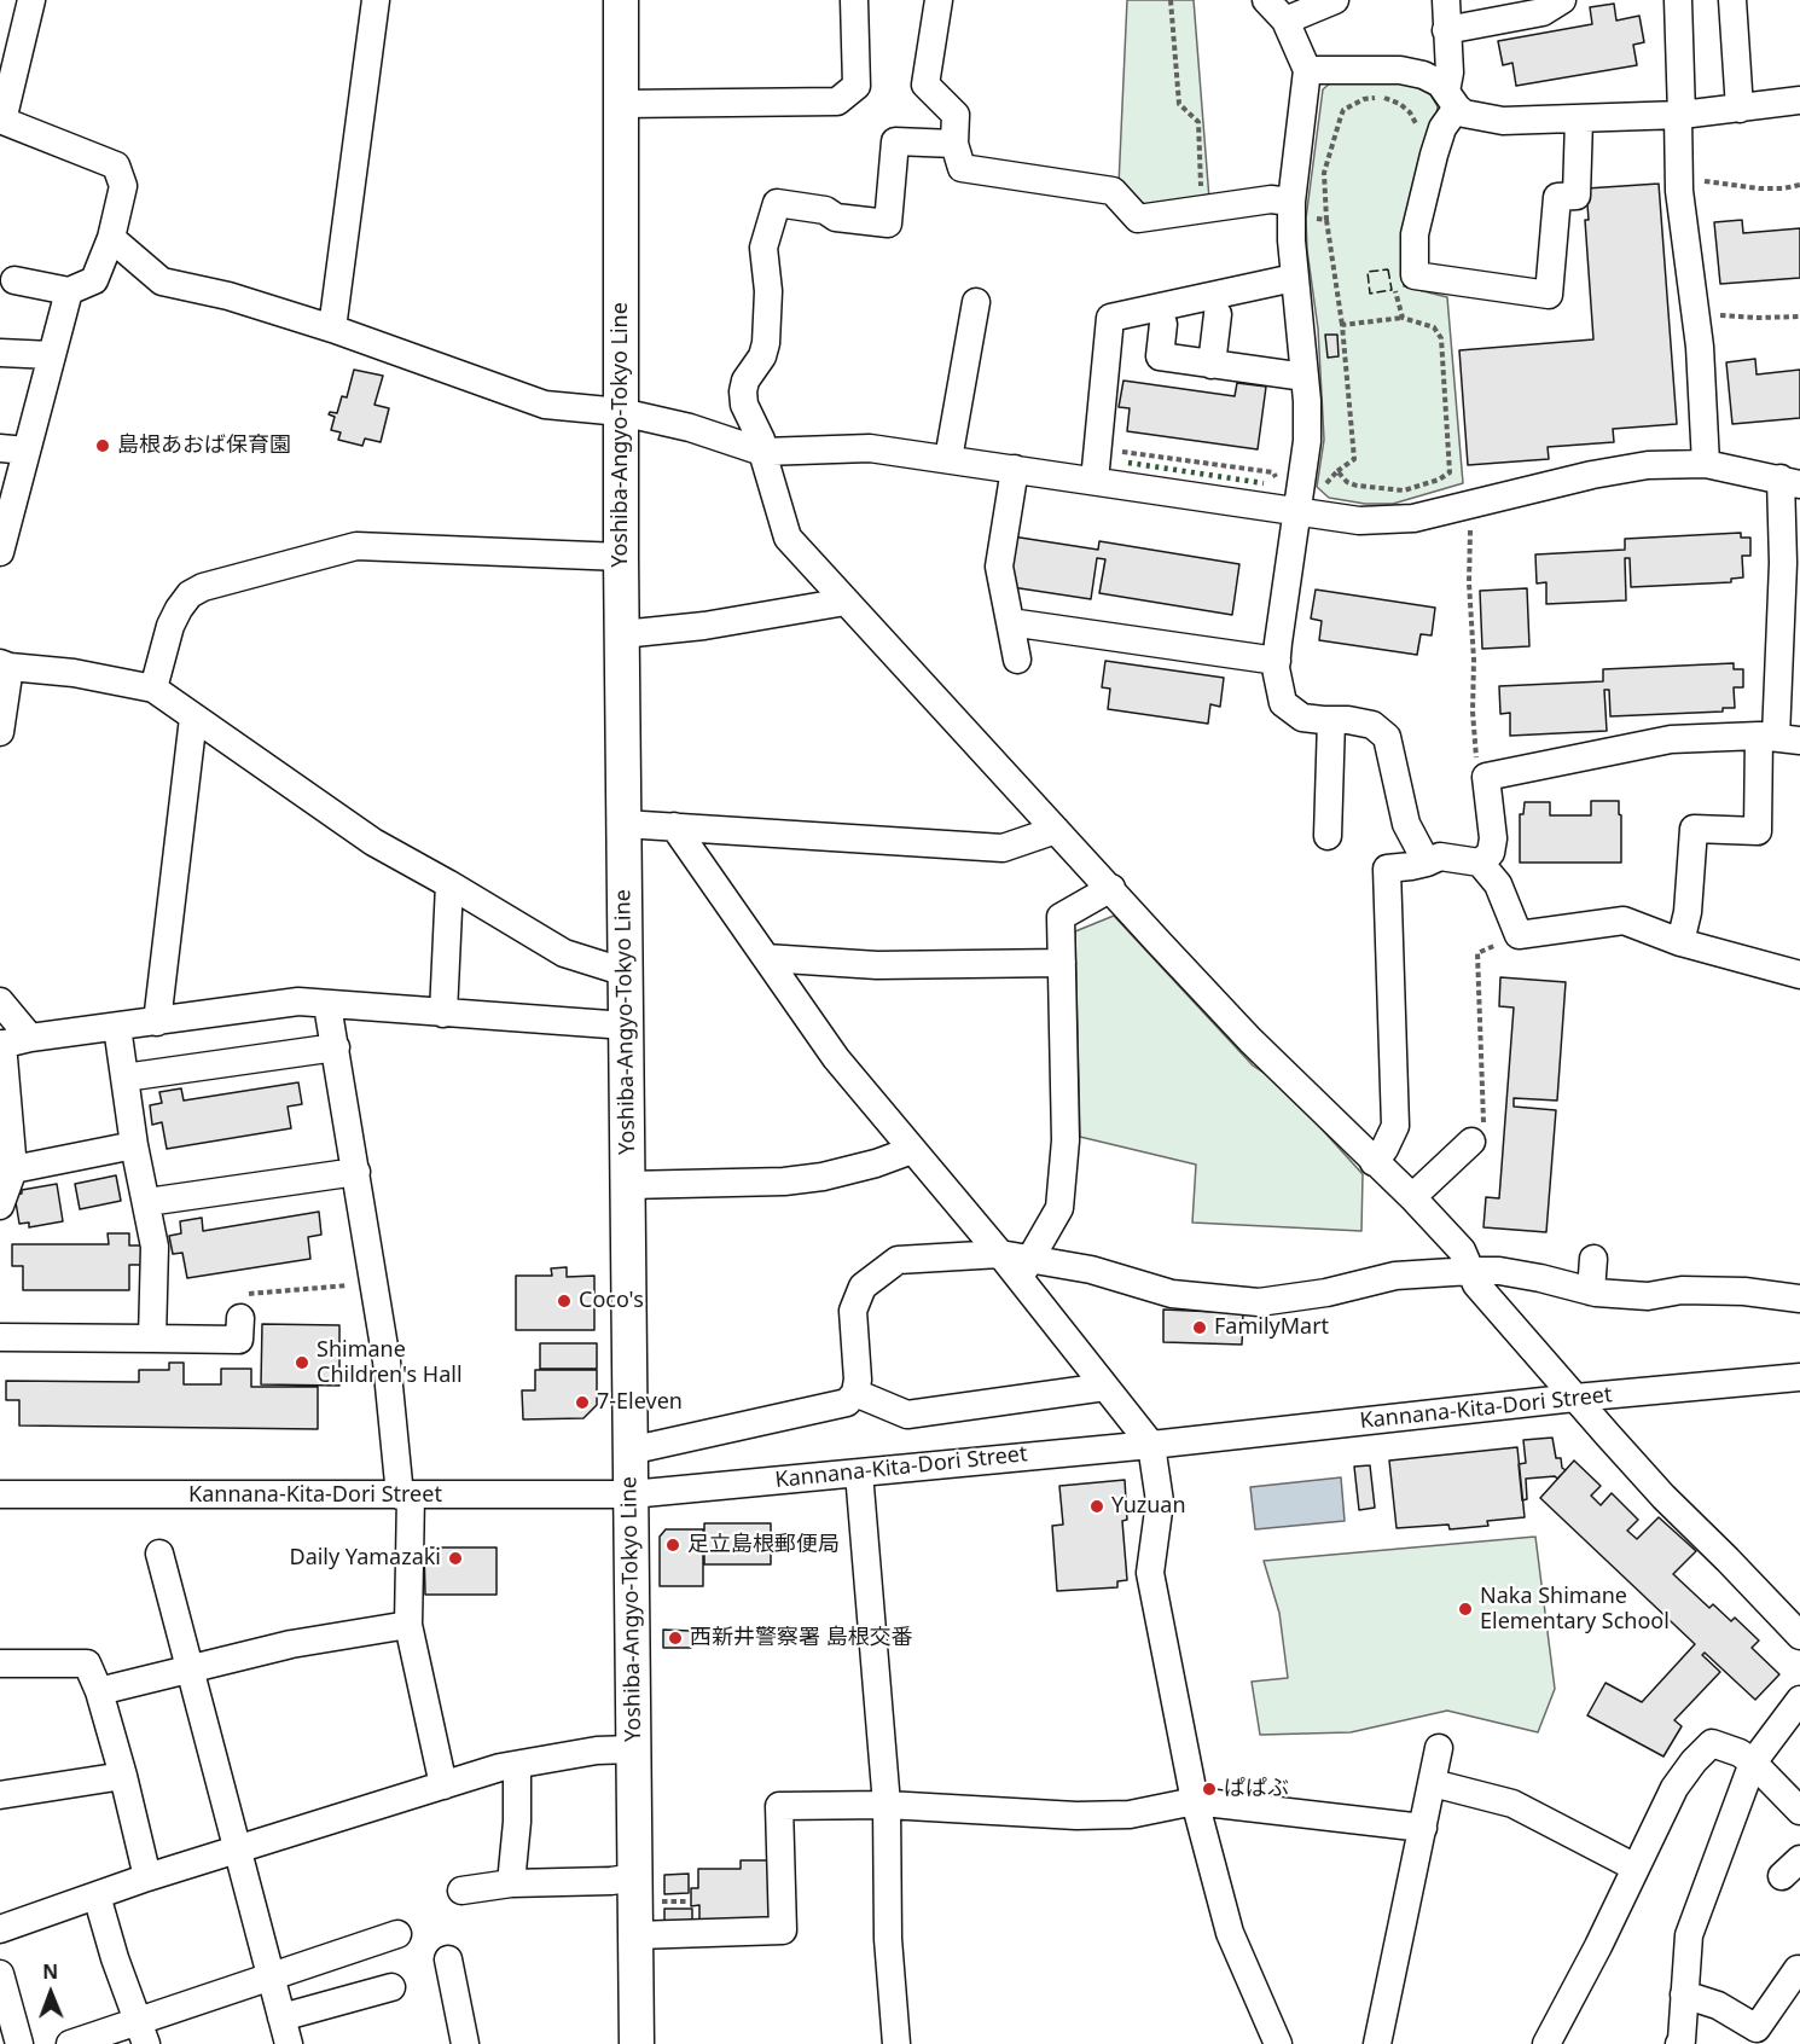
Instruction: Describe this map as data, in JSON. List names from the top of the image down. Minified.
{"streets":{"main road":["Yoshiba-Angyo-Tokyo Line"],"street":["Kannana-Kita-Dori Street"]},"crossings":[["Yoshiba-Angyo-Tokyo Line","Kannana-Kita-Dori Street"]],"places":["島根あおば保育園","Coco's","FamilyMart","Shimane Children's Hall","7-Eleven","Yuzuan","足立島根郵便局","Daily Yamazaki","Naka Shimane Elementary School","西新井警察署 島根交番","ぱぱぶ"],"north":"top"}
